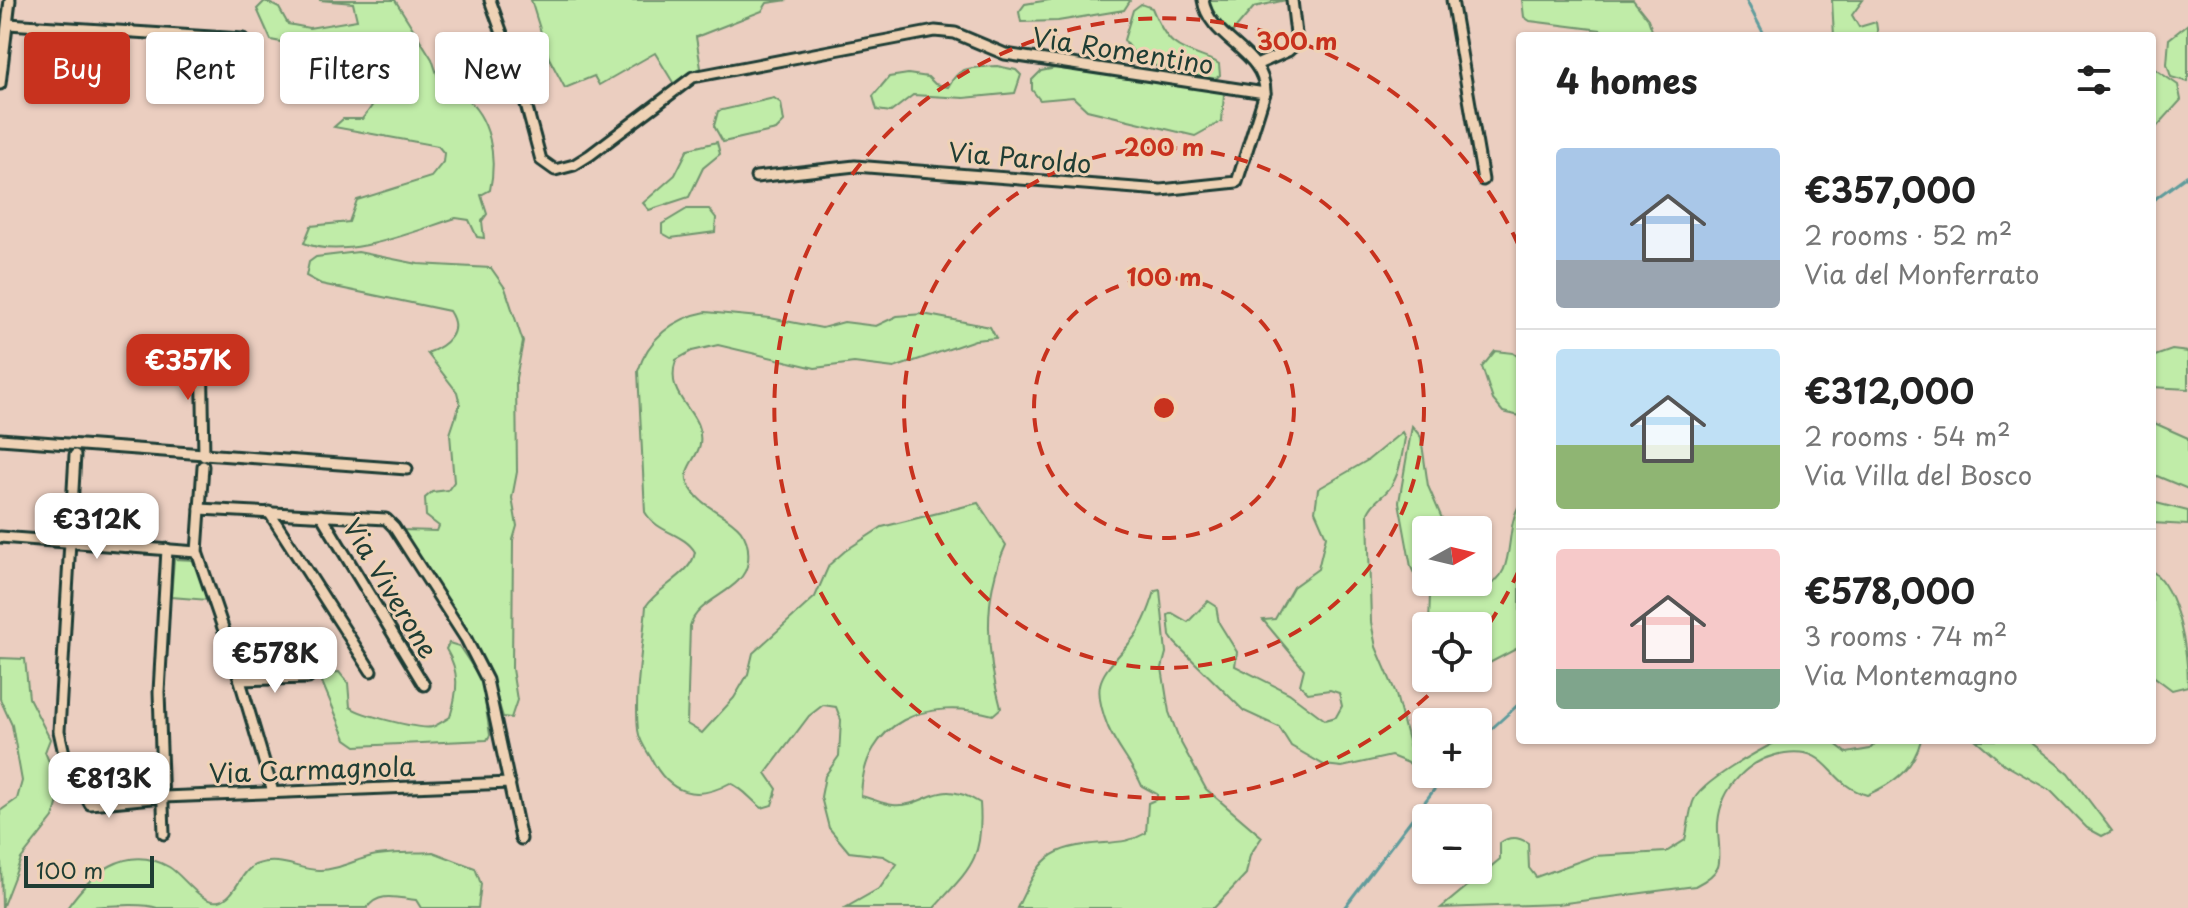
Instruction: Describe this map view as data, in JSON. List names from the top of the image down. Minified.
{"streets":{"street":["Via Romentino","Via Paroldo","Via Viverone","Via Carmagnola"]},"crossings":[["Via Romentino","Via Paroldo"]],"scale_bar":"100 m","north":"right","page":{"chip":["Buy","Rent","Filters","New"],"heading":"4 homes","list":[{"name":"€357,000","note":"2 rooms · 52 m² · Via del Monferrato"},{"name":"€312,000","note":"2 rooms · 54 m² · Via Villa del Bosco"},{"name":"€578,000","note":"3 rooms · 74 m² · Via Montemagno"}],"price":["€357K","€312K","€578K","€813K"],"map_buttons":["+","−"],"scale":"100 m"},"rings":["300 m","200 m","100 m"]}
